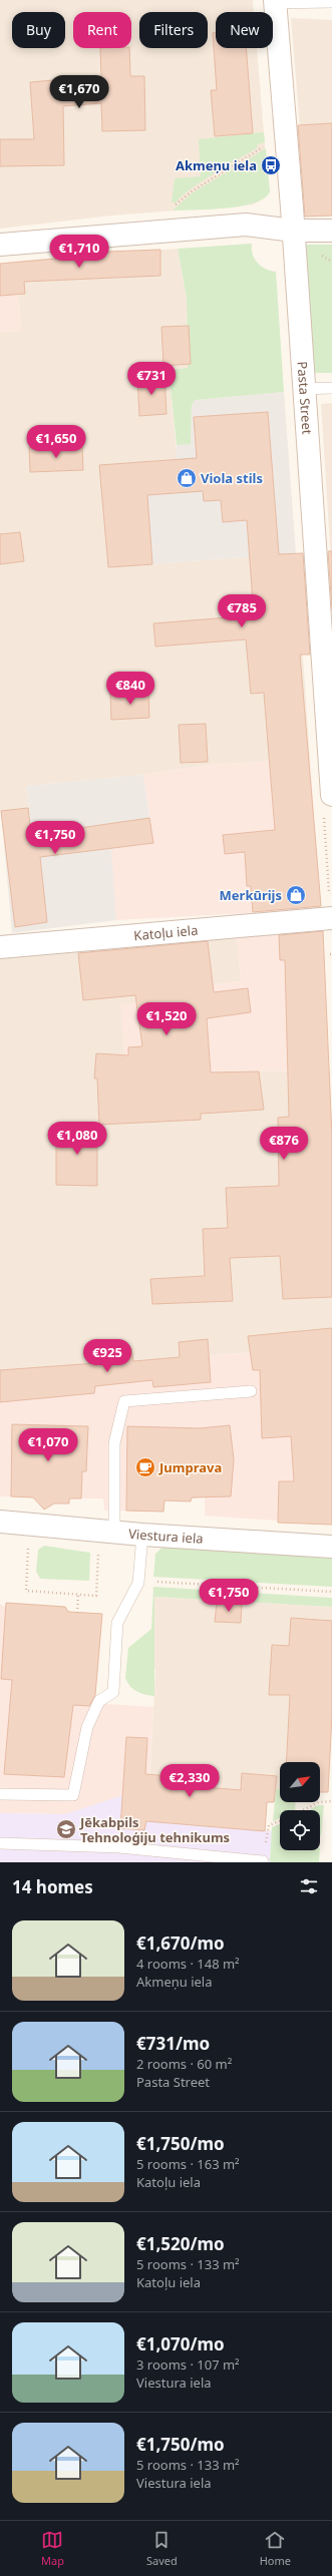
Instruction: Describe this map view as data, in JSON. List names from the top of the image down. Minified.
{"streets":{"street":["Pasta Street","Katoļu iela","Viestura iela"]},"places":{"bus stop":["Akmeņu iela"],"shop":["Viola stils","Merkūrijs"],"cafe":["Jumprava"],"school or university":["Jēkabpils Tehnoloģiju tehnikums"]},"north":"top right","page":{"chip":["Buy","Rent","Filters","New"],"price":["€1,670","€1,710","€731","€1,650","€785","€840","€1,750","€1,520","€1,080","€876","€925","€1,070","€1,750","€2,330"],"heading":"14 homes","list":[{"name":"€1,670/mo","note":"4 rooms · 148 m² · Akmeņu iela"},{"name":"€731/mo","note":"2 rooms · 60 m² · Pasta Street"},{"name":"€1,750/mo","note":"5 rooms · 163 m² · Katoļu iela"},{"name":"€1,520/mo","note":"5 rooms · 133 m² · Katoļu iela"},{"name":"€1,070/mo","note":"3 rooms · 107 m² · Viestura iela"},{"name":"€1,750/mo","note":"5 rooms · 133 m² · Viestura iela"}],"tabs":["Map","Saved","Home"]}}
